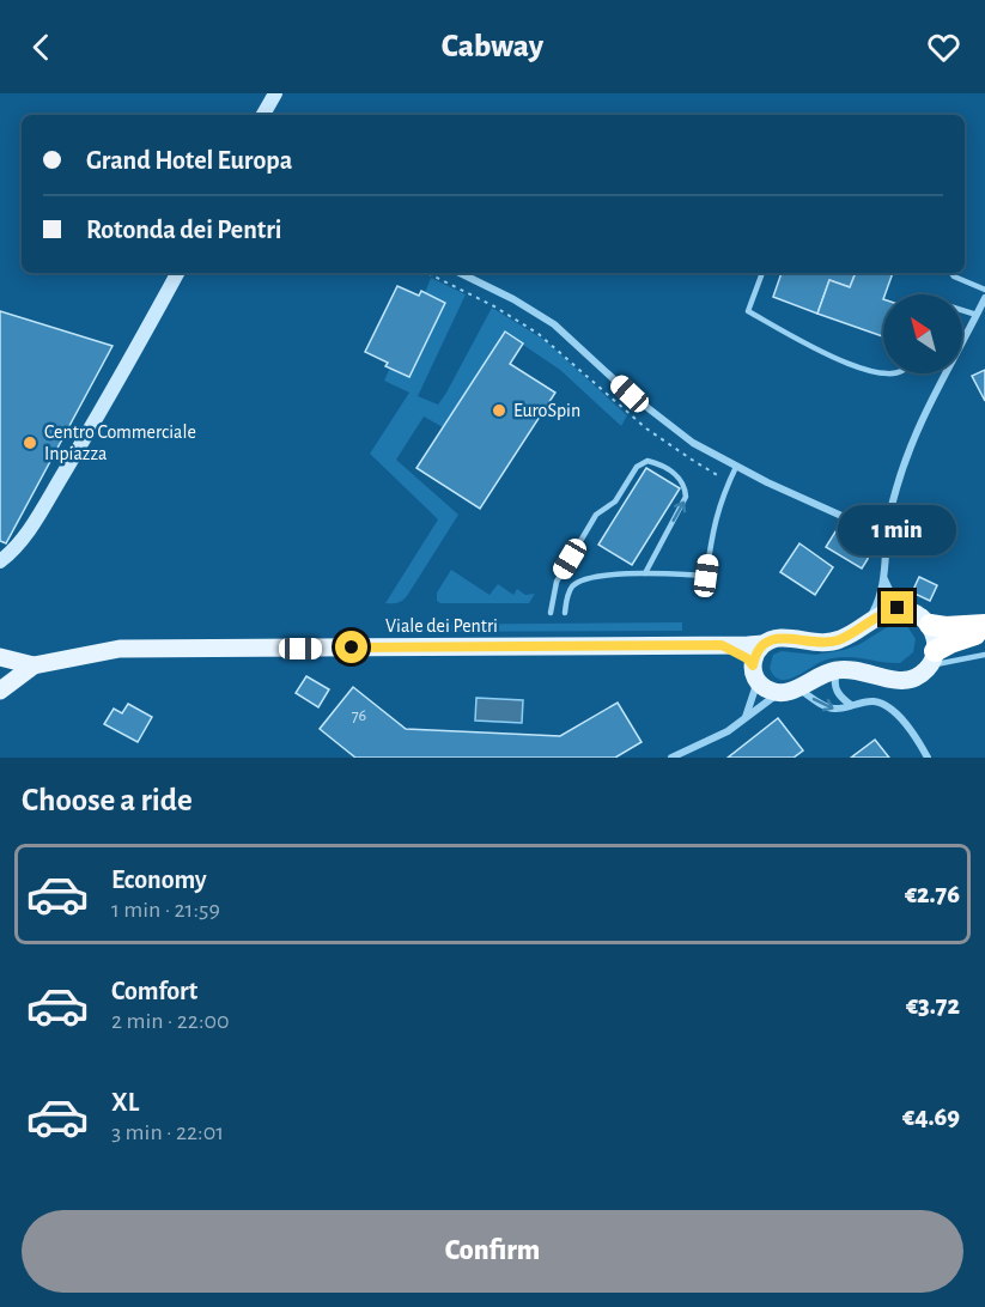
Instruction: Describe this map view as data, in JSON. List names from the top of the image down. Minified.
{"streets":{"main road":["Viale dei Pentri"]},"places":["EuroSpin","Centro Commerciale Inpiazza"],"house_numbers":["76"],"north":"top left","page":{"header":"Cabway","banner":["Grand Hotel Europa","Rotonda dei Pentri"],"bubble":"1 min","heading":"Choose a ride","list":[{"name":"Economy","note":"1 min · 21:59","value":"€2.76"},{"name":"Comfort","note":"2 min · 22:00","value":"€3.72"},{"name":"XL","note":"3 min · 22:01","value":"€4.69"}],"buttons":"Confirm"}}
